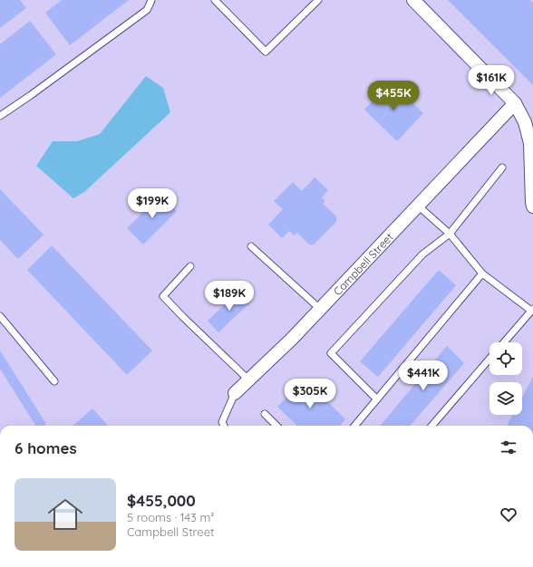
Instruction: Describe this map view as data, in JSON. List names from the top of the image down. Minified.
{"streets":{"street":["Campbell Street"]},"page":{"price":["$161K","$455K","$199K","$189K","$441K","$305K"],"heading":"6 homes","list":[{"name":"$455,000","note":"5 rooms · 143 m² · Campbell Street"}]}}
